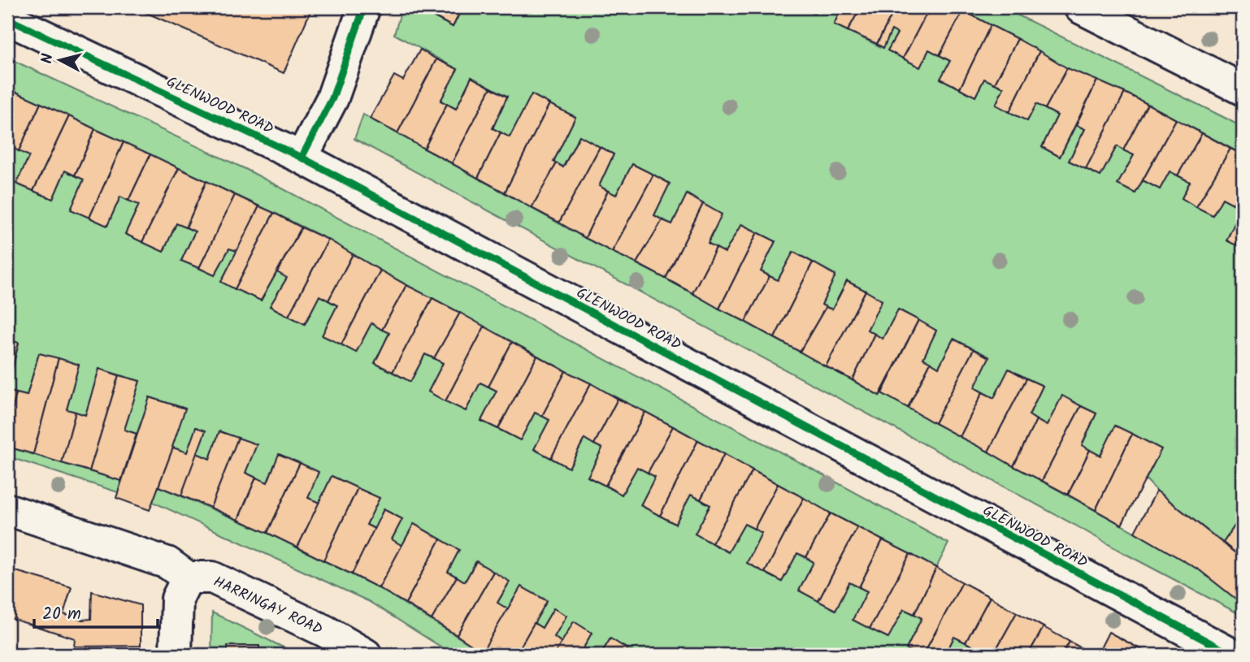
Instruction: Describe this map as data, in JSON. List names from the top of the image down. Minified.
{"streets":{"street":["GLENWOOD ROAD","HARRINGAY ROAD"]},"scale_bar":"20 m","north":"left"}
